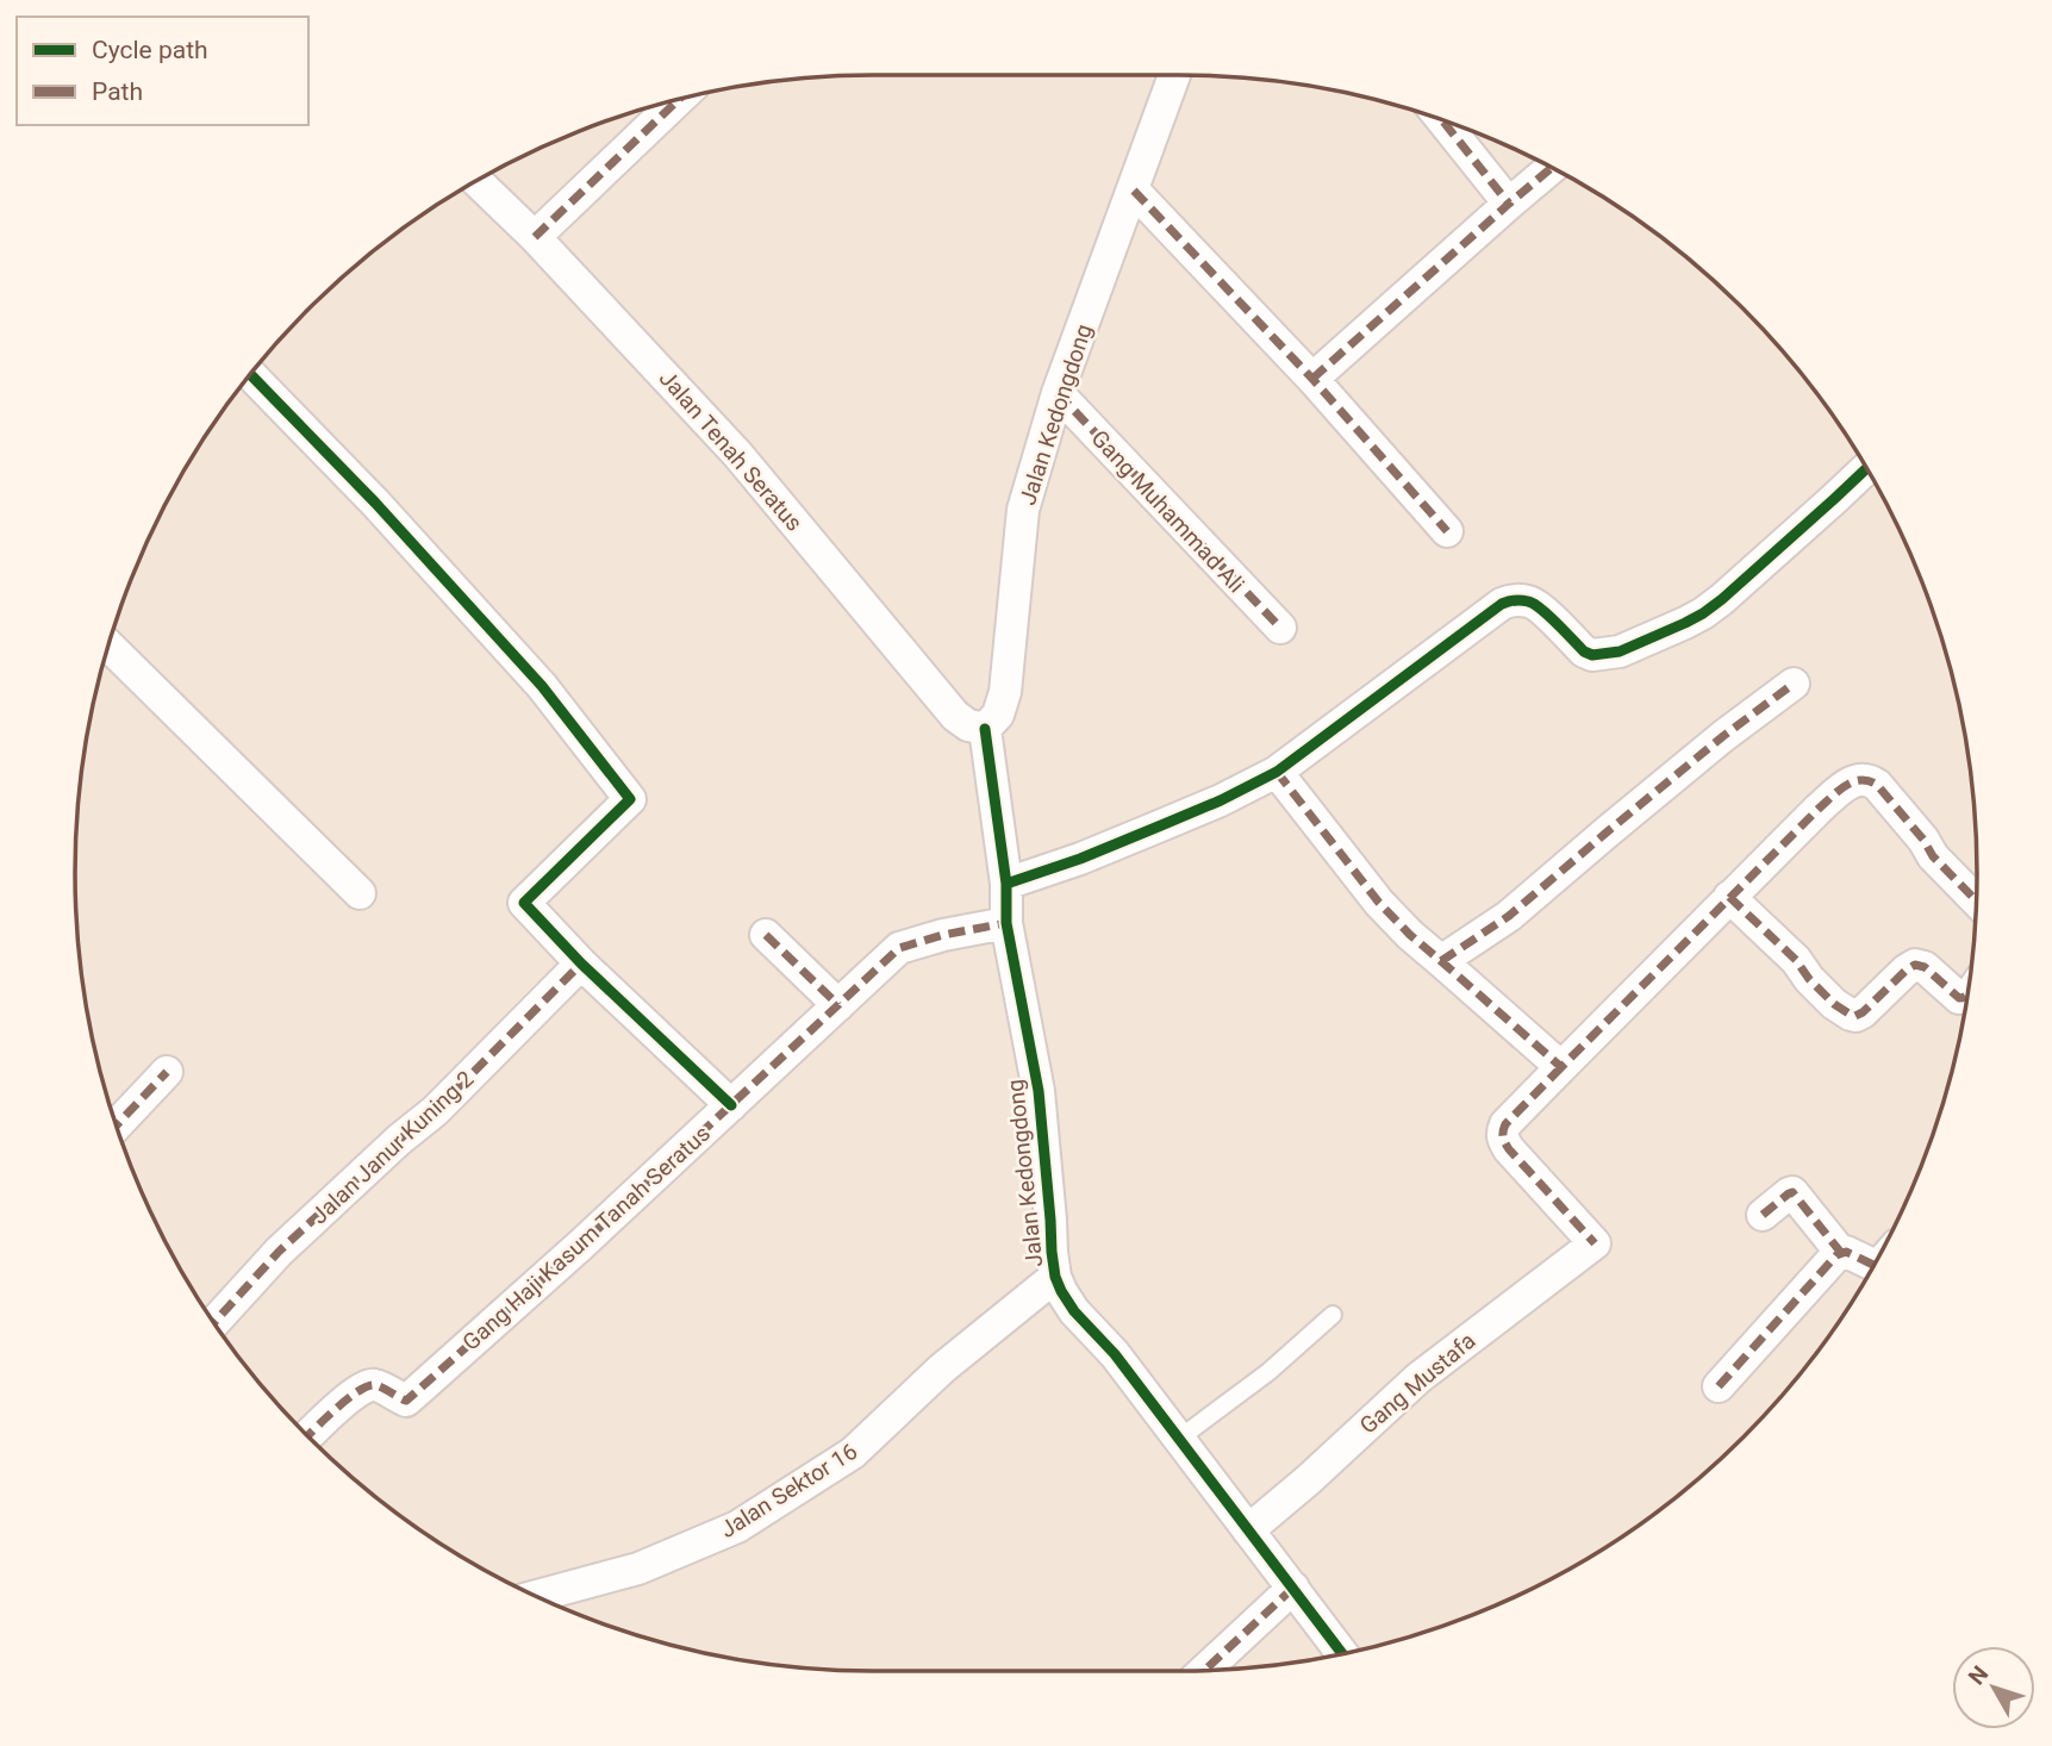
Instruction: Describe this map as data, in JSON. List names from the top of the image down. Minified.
{"streets":{"street":["Jalan Kedongdong","Jalan Tenah Seratus","Gang Muhammad Ali","Jalan Janur Kuning 2","Gang Haji Kasum Tanah Seratus","Gang Mustafa","Jalan Sektor 16"]},"crossings":[["Jalan Kedongdong","Jalan Tenah Seratus"],["Jalan Kedongdong","Gang Muhammad Ali"],["Jalan Kedongdong","Gang Haji Kasum Tanah Seratus"],["Jalan Kedongdong","Gang Mustafa"],["Jalan Kedongdong","Jalan Sektor 16"]],"legend":["Cycle path","Path"],"north":"top left"}
